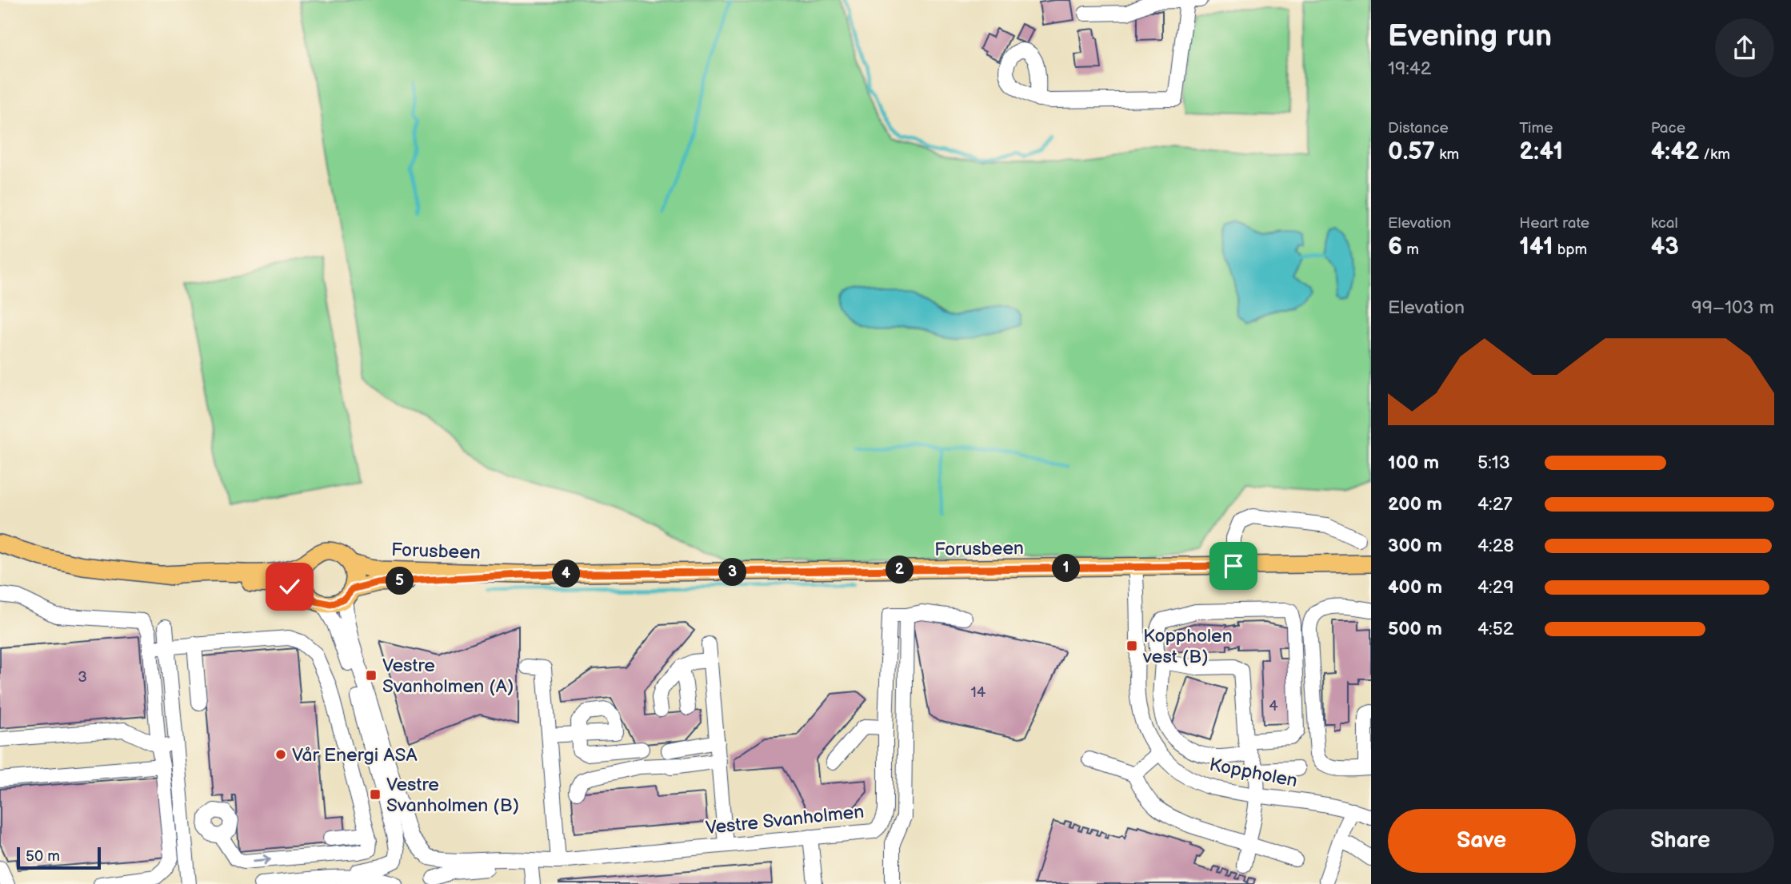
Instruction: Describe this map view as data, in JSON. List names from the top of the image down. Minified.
{"streets":{"main road":["Forusbeen"],"street":["Koppholen","Vestre Svanholmen"]},"crossings":[["Forusbeen","Koppholen"]],"places":{"transit":["Koppholen vest (B)","Vestre Svanholmen (A)","Vestre Svanholmen (B)"],"other":["Vår Energi ASA"]},"house_numbers":["3","14","4"],"scale_bar":"50 m","page":{"heading":["Evening run","19:42"],"stats":[["Distance","0.57 km"],["Time","2:41"],["Pace","4:42 /km"],["Elevation","6 m"],["Heart rate","141 bpm"],["kcal","43"]],"chart":["Elevation","99–103 m"],"list":[{"name":"100 m","note":"5:13"},{"name":"200 m","note":"4:27"},{"name":"300 m","note":"4:28"},{"name":"400 m","note":"4:29"},{"name":"500 m","note":"4:52"}],"pins":["1","2","3","4","5"],"buttons":["Save","Share"],"scale":"50 m"}}
